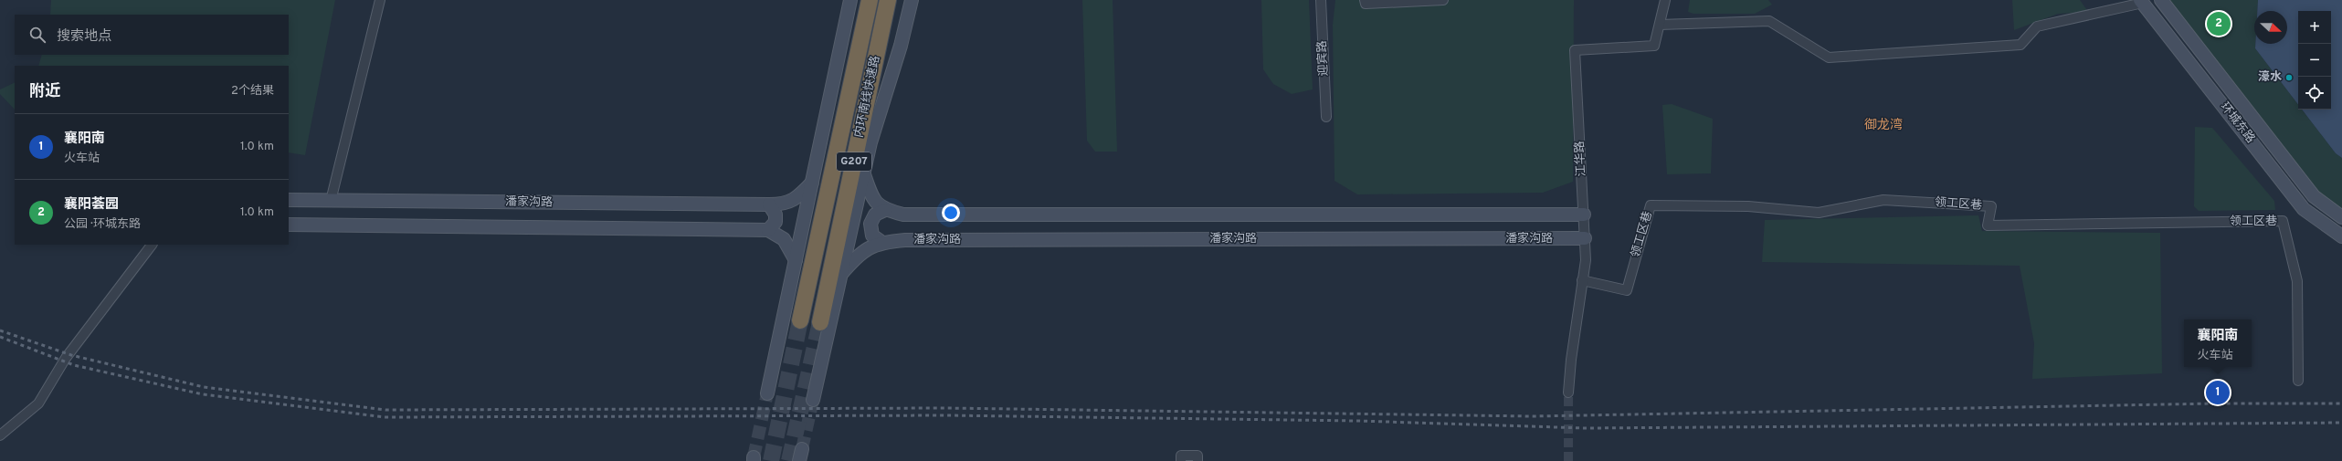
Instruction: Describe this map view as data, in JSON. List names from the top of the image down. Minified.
{"streets":{"highway":["内环南线快速路","G207"],"street":["迎宾路","环城东路","江华路","潘家沟路","领工区巷"]},"crossings":[["江华路","潘家沟路"],["江华路","领工区巷"]],"districts":["御龙湾"],"places":["濠水"],"north":"right","page":{"pins":["2","1"],"map_buttons":["+","−"],"search":"搜索地点","heading":["附近","2个结果"],"list":[{"mark":"1","name":"襄阳南","note":"火车站","value":"1.0 km"},{"mark":"2","name":"襄阳荟园","note":"公园 · 环城东路","value":"1.0 km"}],"popup":["襄阳南","火车站"]}}
